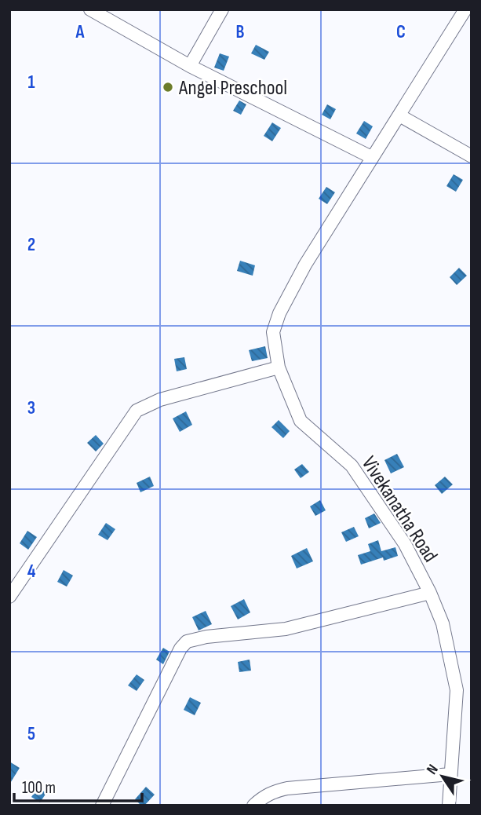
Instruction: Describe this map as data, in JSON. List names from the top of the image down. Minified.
{"streets":{"street":["Vivekanatha Road"]},"places":["Angel Preschool"],"scale_bar":"100 m","north":"top left","grid":{"columns":["A","B","C"],"rows":["1","2","3","4","5"]}}
